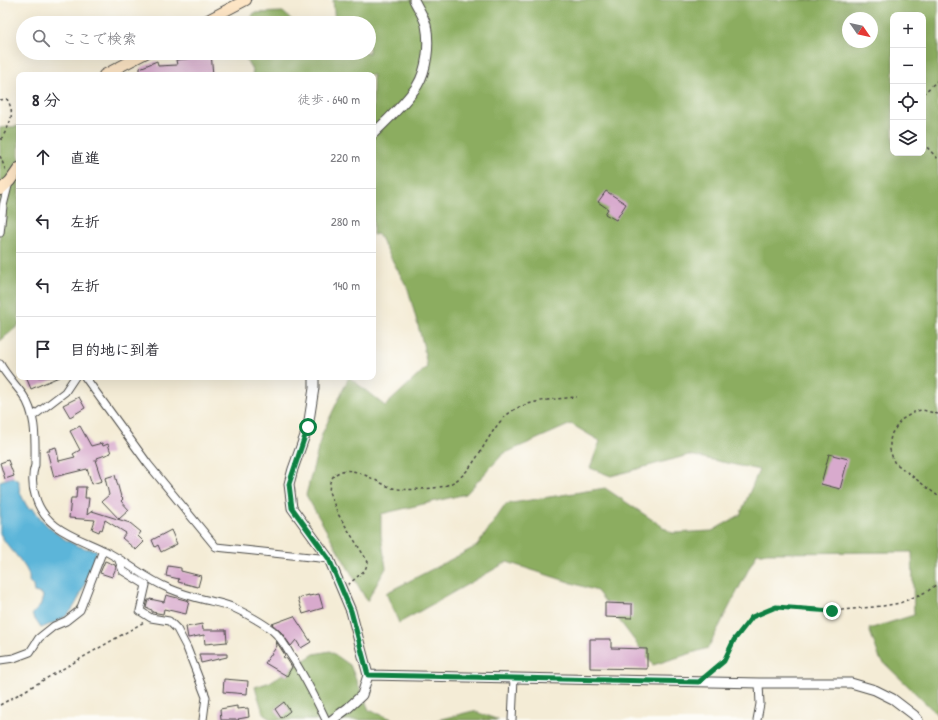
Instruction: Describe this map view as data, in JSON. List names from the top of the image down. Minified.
{"north":"bottom right","page":{"map_buttons":["+","−"],"search":"ここで検索","heading":["8 分","徒歩 · 640 m"],"list":[["直進","220 m"],["左折","280 m"],["左折","140 m"],"目的地に到着"]}}
